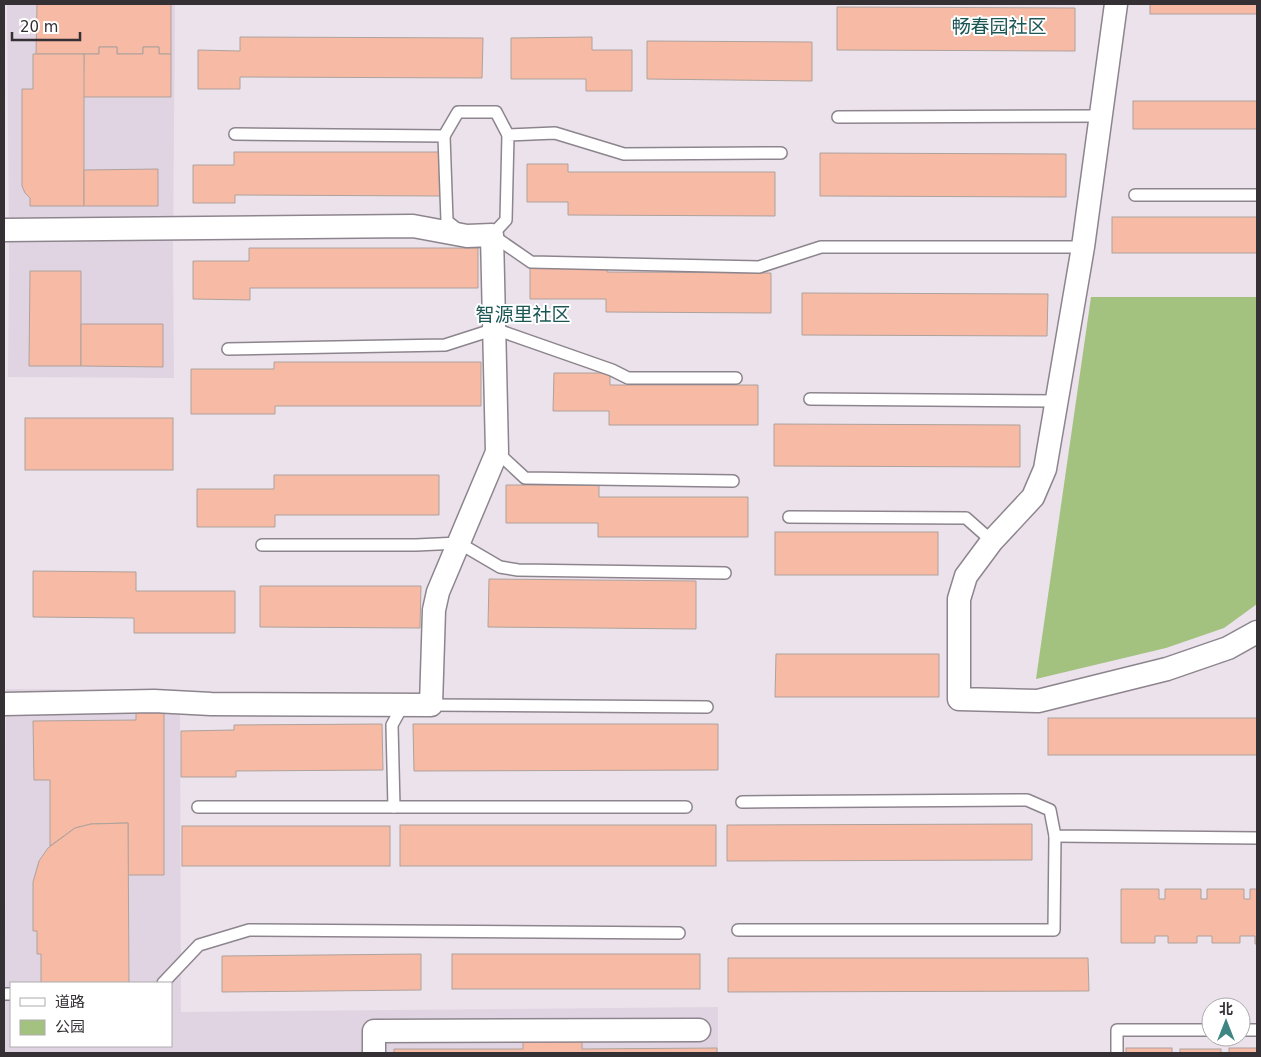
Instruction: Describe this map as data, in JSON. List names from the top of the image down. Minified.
{"districts":["畅春园社区","智源里社区"],"legend":["道路","公园"],"scale_bar":"20 m","north":"top"}
